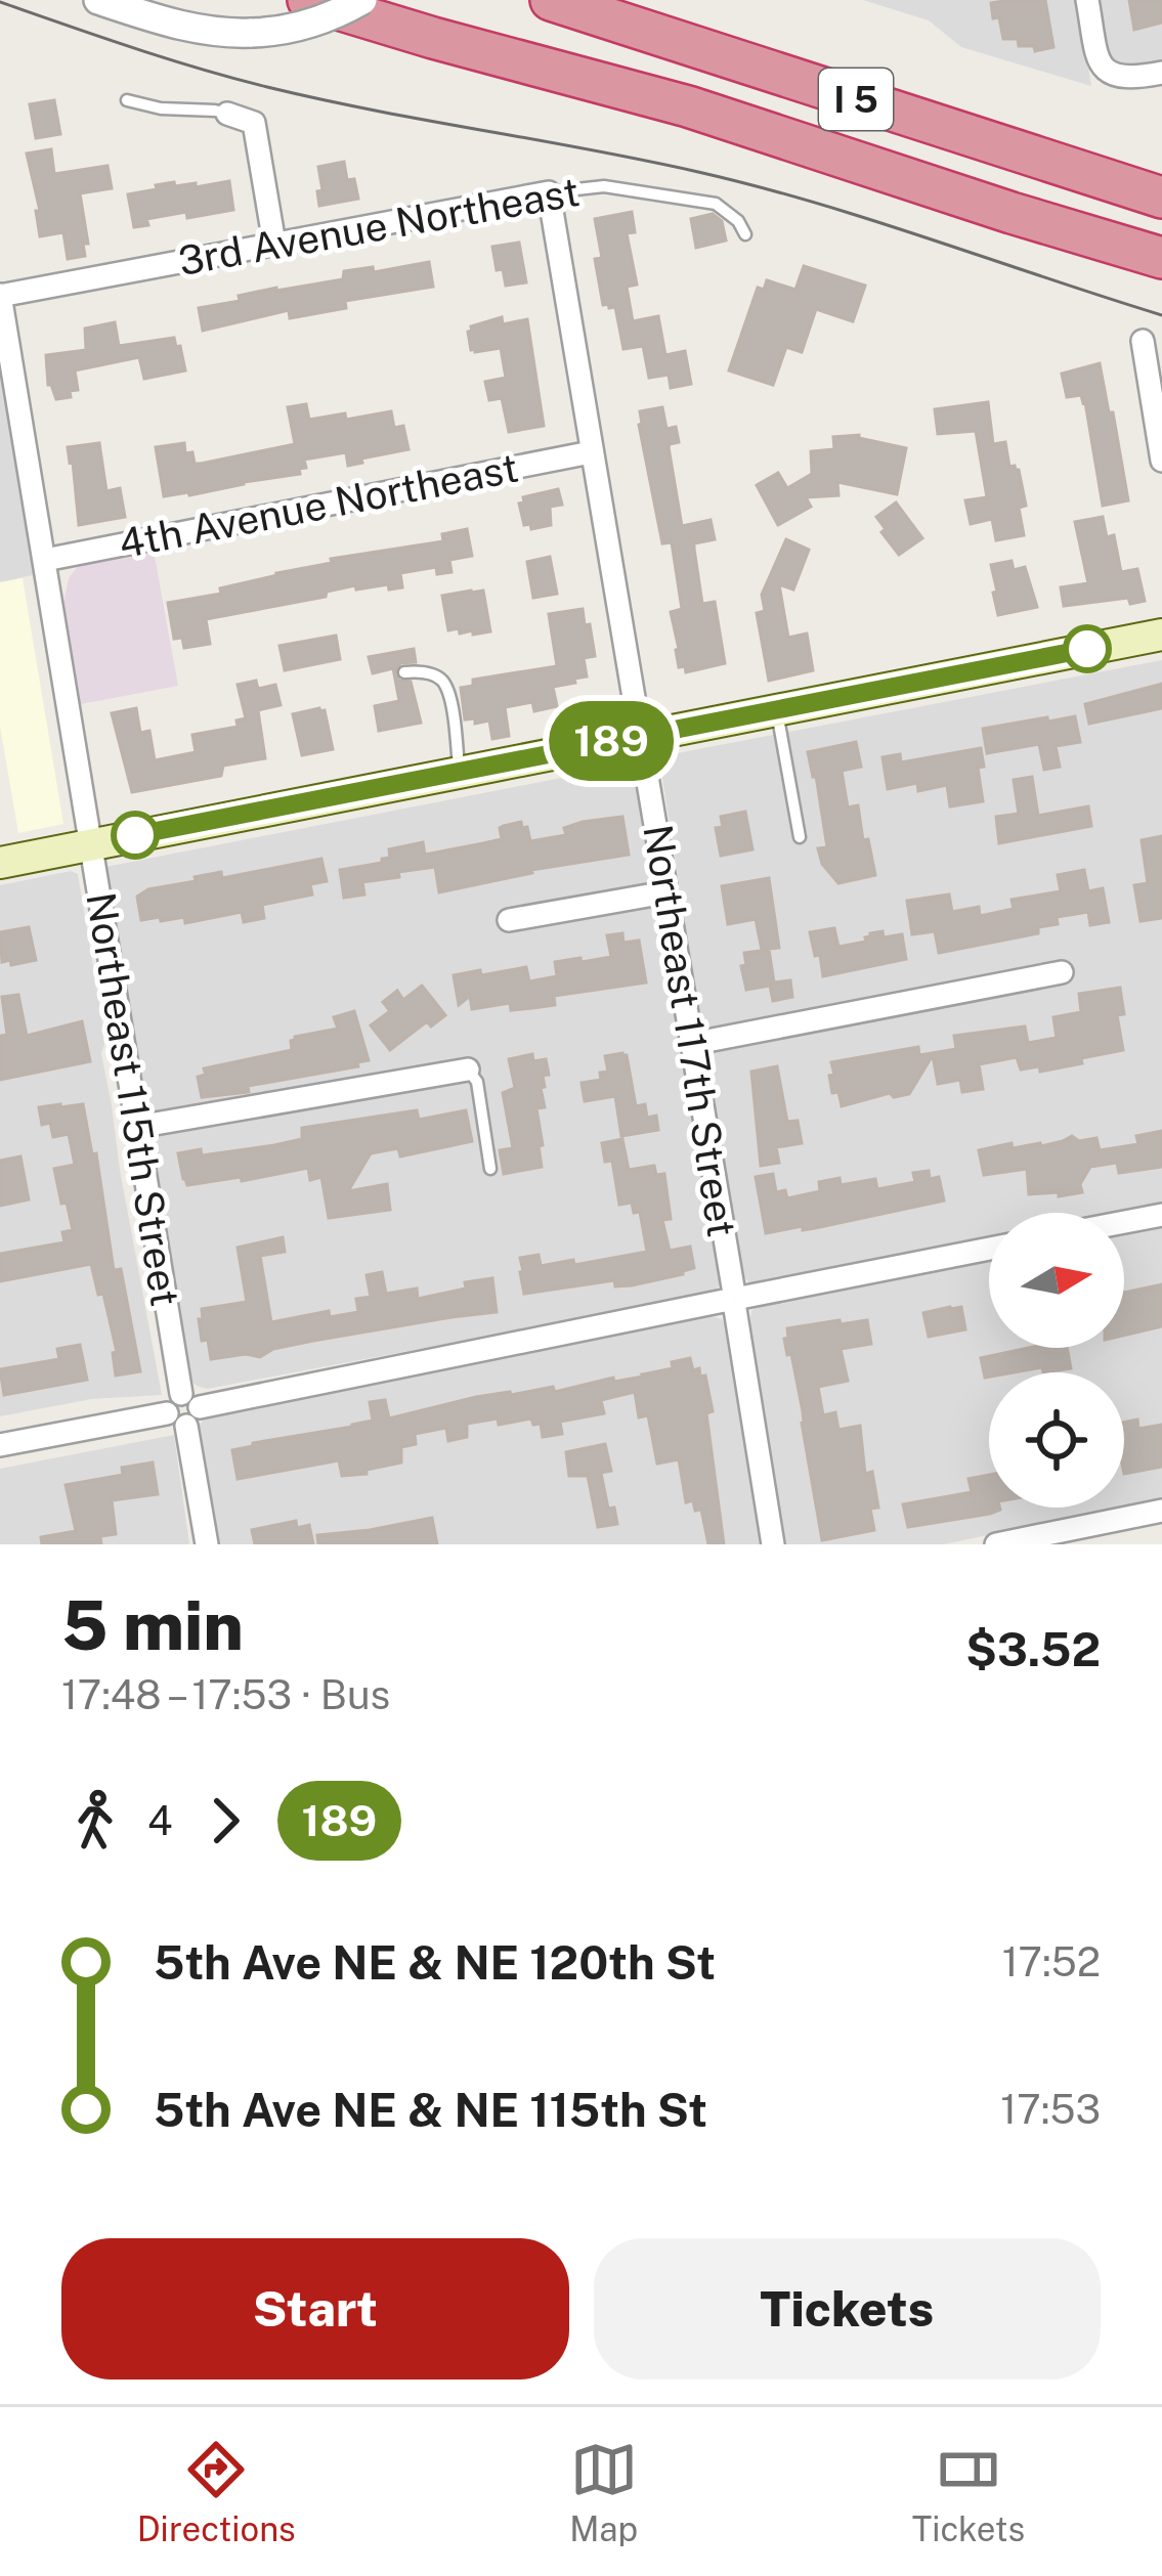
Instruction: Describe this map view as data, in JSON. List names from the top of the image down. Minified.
{"streets":{"highway":["I 5"],"street":["3rd Avenue Northeast","4th Avenue Northeast","Northeast 117th Street","Northeast 115th Street"]},"crossings":[["3rd Avenue Northeast","Northeast 117th Street"],["3rd Avenue Northeast","Northeast 115th Street"],["4th Avenue Northeast","Northeast 117th Street"],["4th Avenue Northeast","Northeast 115th Street"]],"lines":["bus line 189"],"north":"right","page":{"on_map":"189","heading":["5 min","17:48 – 17:53 · Bus","$3.52"],"legs":["4","189"],"list":[{"name":"5th Ave NE & NE 120th St","value":"17:52"},{"name":"5th Ave NE & NE 115th St","value":"17:53"}],"buttons":["Start","Tickets"],"tabs":["Directions","Map","Tickets"]}}
